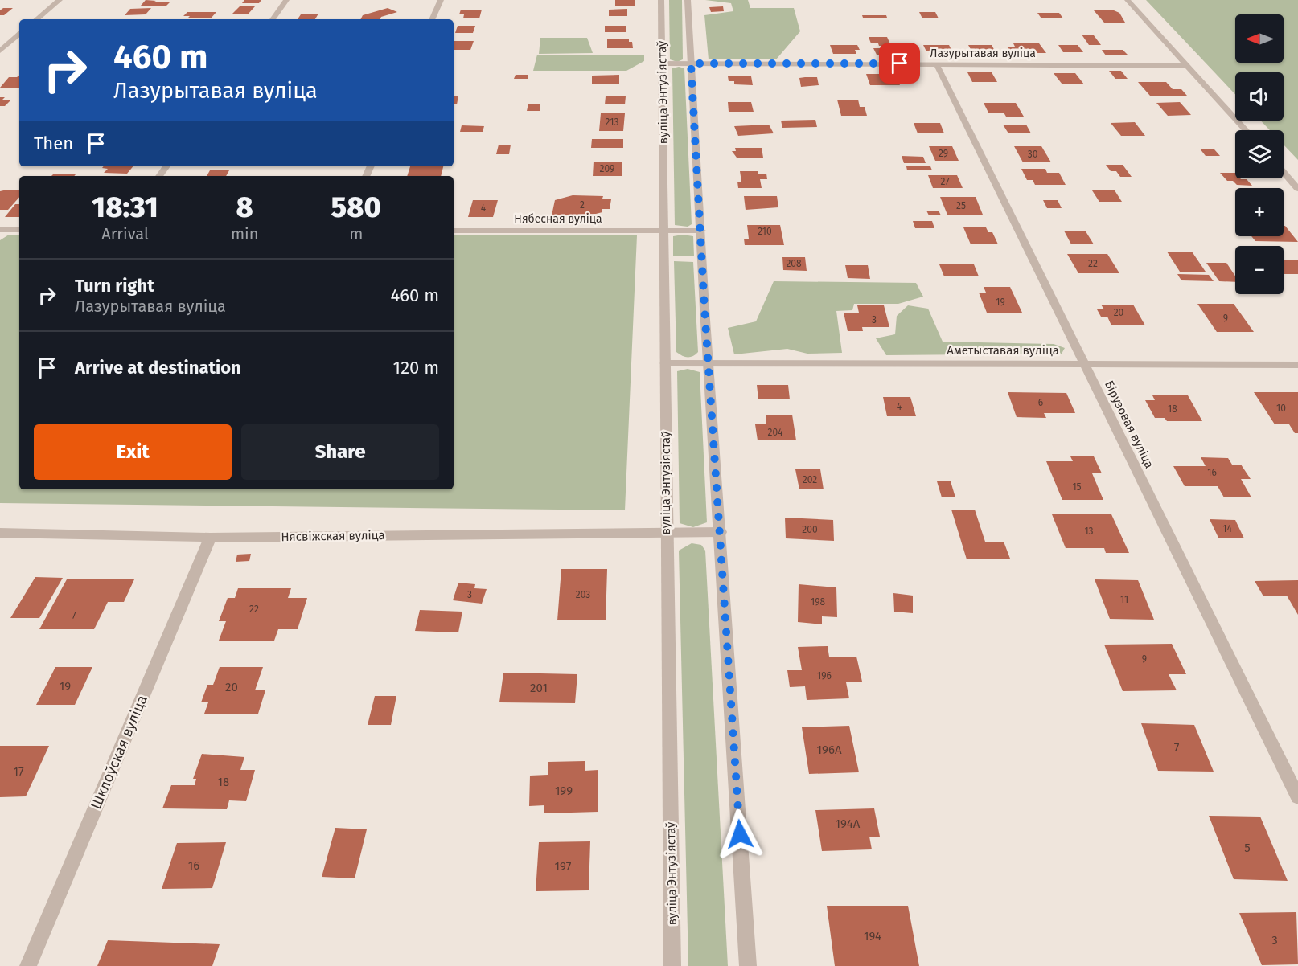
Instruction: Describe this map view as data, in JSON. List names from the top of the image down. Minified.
{"streets":{"street":["Лазурытавая вуліца","вуліца Энтузіястаў","Нябесная вуліца","Аметыставая вуліца","Бірузовая вуліца","Нясвіжская вуліца","Шклоўская вуліца"]},"crossings":[["Лазурытавая вуліца","вуліца Энтузіястаў"],["Лазурытавая вуліца","Бірузовая вуліца"],["вуліца Энтузіястаў","Нябесная вуліца"],["вуліца Энтузіястаў","Аметыставая вуліца"],["вуліца Энтузіястаў","Нясвіжская вуліца"],["Аметыставая вуліца","Бірузовая вуліца"],["Нясвіжская вуліца","Шклоўская вуліца"]],"house_numbers":["213","29","30","209","27","2","25","4","210","208","22","19","20","9","3","6","4","10","18","204","16","202","15","14","200","13","3","203","11","198","22","7","9","196","19","20","201","7","196А","17","18","199","194А","5","16","197","194","3"],"north":"left","page":{"map_buttons":["+","−"],"turn":["460 m","Лазурытавая вуліца"],"then":"Then","eta":["18:31","Arrival","8","min","580","m"],"list":[{"name":"Turn right","note":"Лазурытавая вуліца","value":"460 m"},{"name":"Arrive at destination","value":"120 m"}],"buttons":["Exit","Share"]}}
